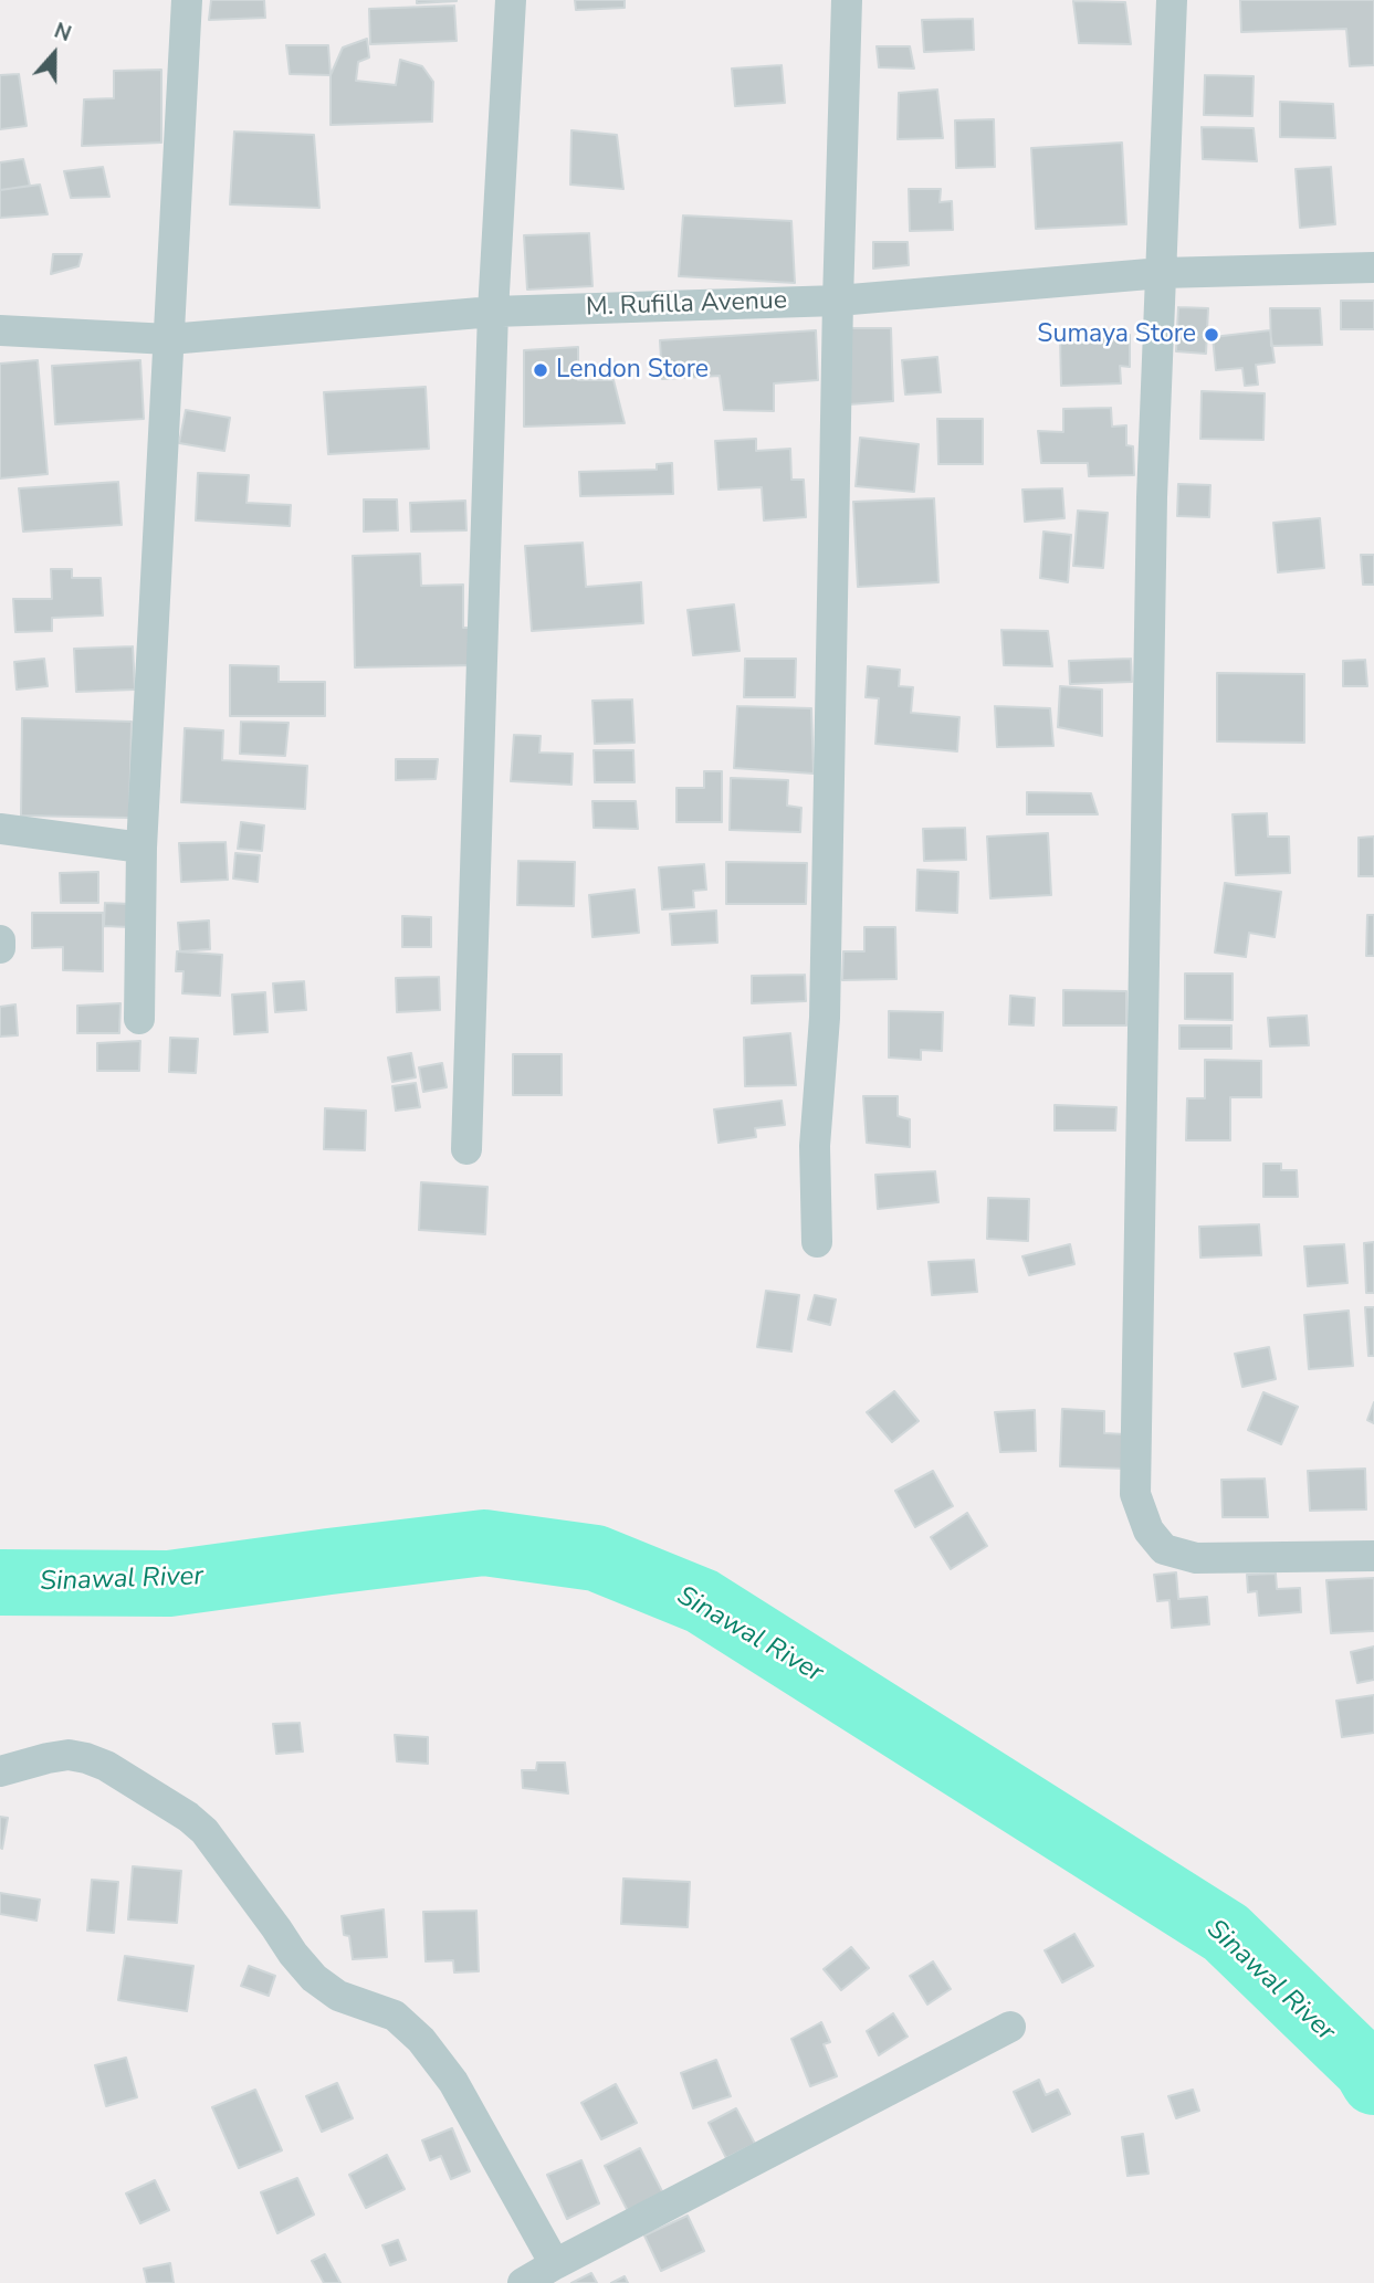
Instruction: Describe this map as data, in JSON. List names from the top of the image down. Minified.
{"streets":{"street":["M. Rufilla Avenue"]},"water":["Sinawal River"],"places":["Sumaya Store","Lendon Store"],"north":"top"}
